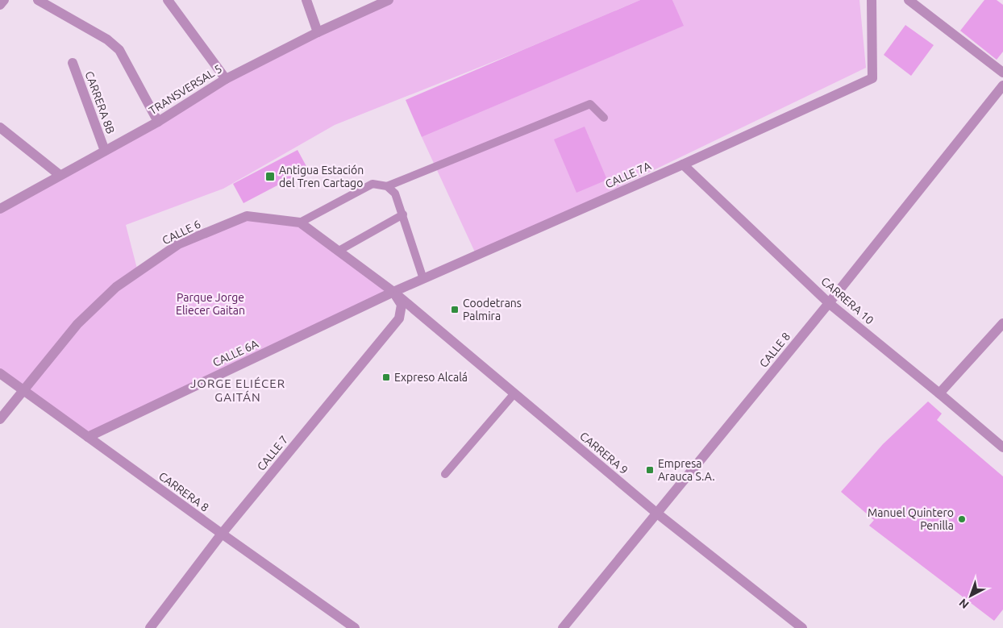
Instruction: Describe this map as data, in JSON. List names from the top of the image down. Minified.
{"streets":{"street":["TRANSVERSAL 5","CARRERA 8B","CALLE 7A","CALLE 6","CARRERA 10","CALLE 8","CALLE 6A","CALLE 7","CARRERA 9","CARRERA 8"]},"crossings":[["TRANSVERSAL 5","CARRERA 8B"],["CALLE 7A","CALLE 6"],["CALLE 7A","CARRERA 10"],["CALLE 7A","CALLE 6A"],["CALLE 7A","CALLE 7"],["CALLE 7A","CARRERA 9"],["CALLE 6","CALLE 6A"],["CALLE 6","CALLE 7"],["CALLE 6","CARRERA 9"],["CALLE 6","CARRERA 8"],["CARRERA 10","CALLE 8"],["CALLE 8","CARRERA 9"],["CALLE 6A","CALLE 7"],["CALLE 6A","CARRERA 9"],["CALLE 6A","CARRERA 8"],["CALLE 7","CARRERA 9"],["CALLE 7","CARRERA 8"]],"districts":["JORGE ELIÉCER GAITÁN"],"parks":["Parque Jorge Eliecer Gaitan"],"places":{"transit":["Antigua Estación del Tren Cartago","Coodetrans Palmira","Expreso Alcalá","Empresa Arauca S.A."],"other":["Manuel Quintero Penilla"]},"north":"bottom left"}
